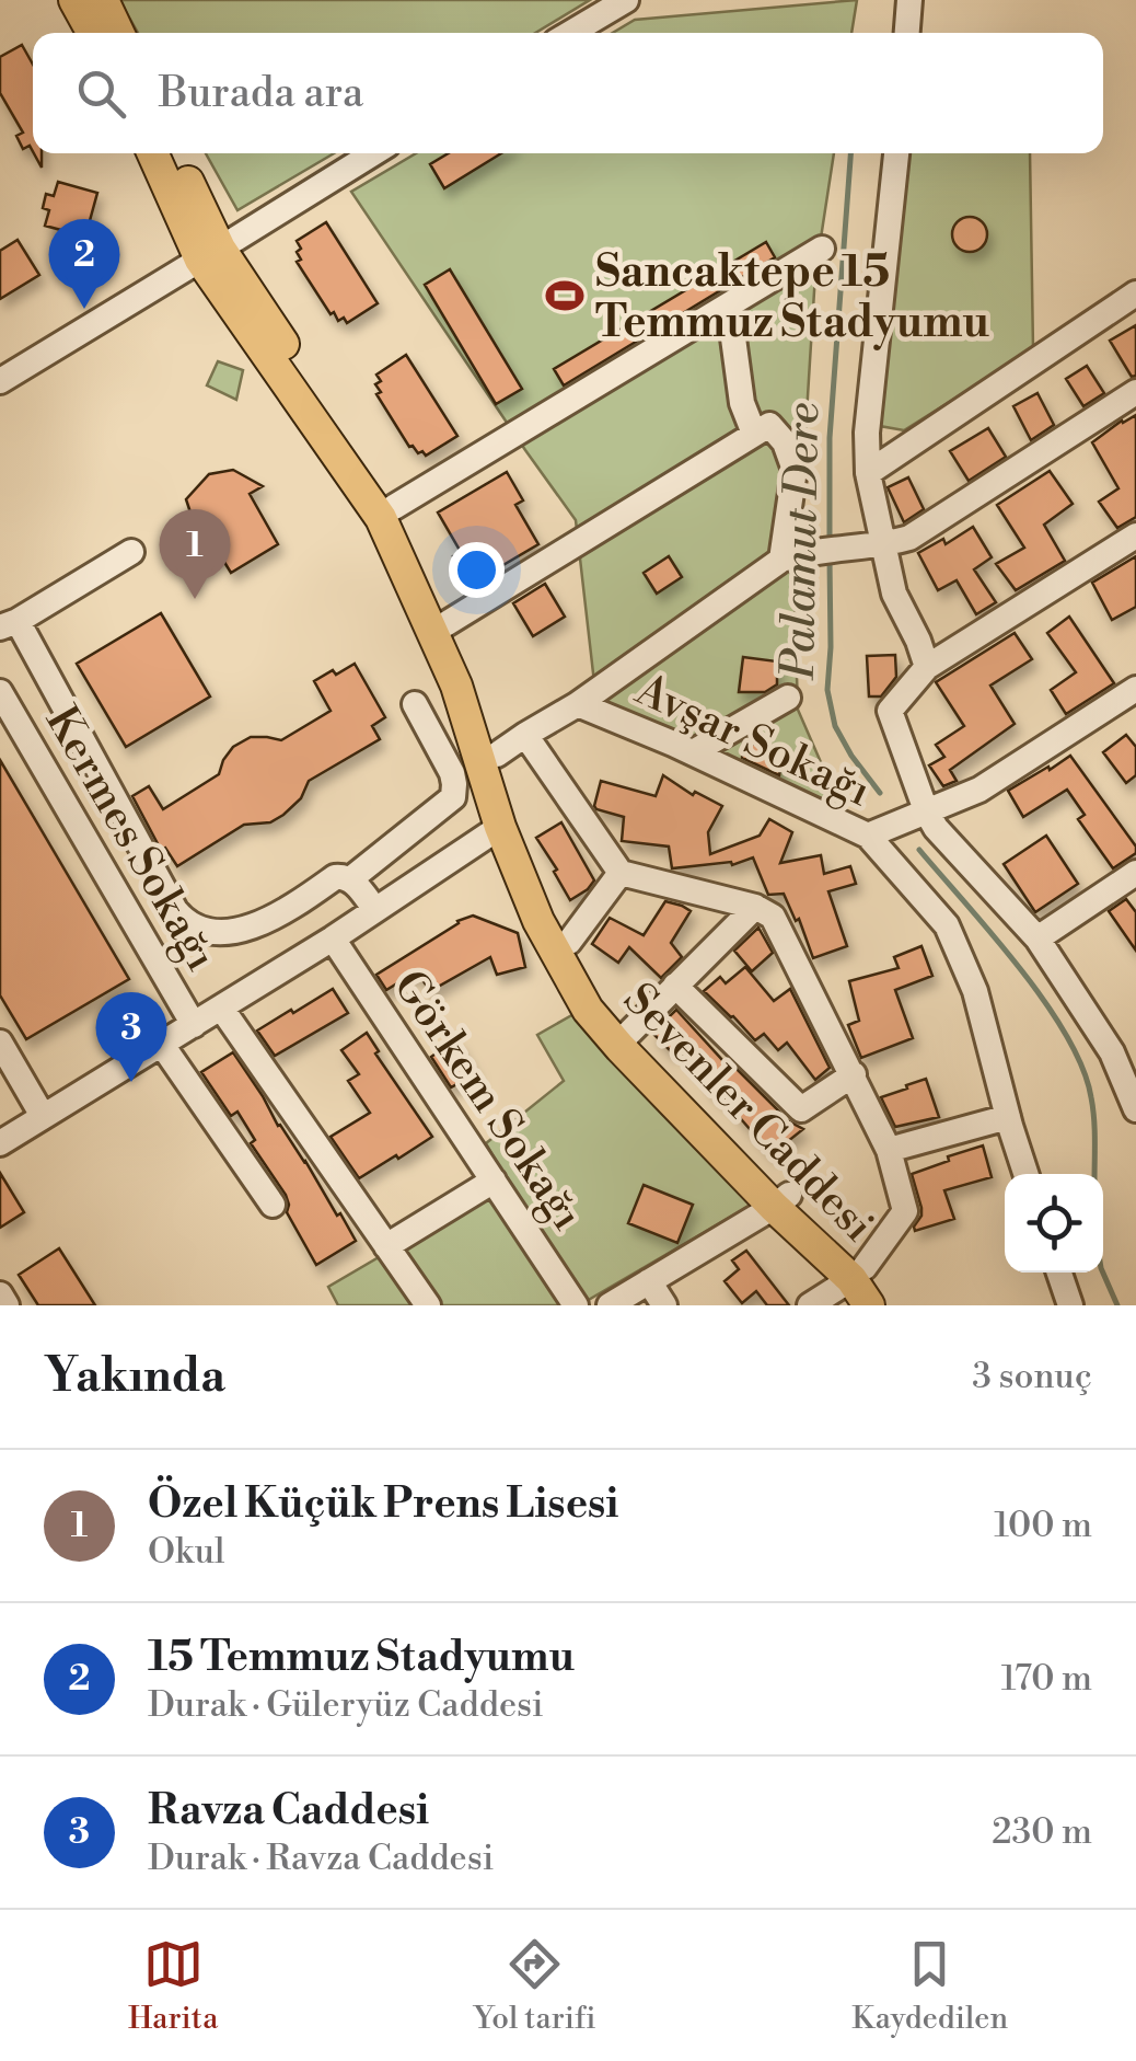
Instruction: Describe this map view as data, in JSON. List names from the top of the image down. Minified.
{"streets":{"main road":["Sevenler Caddesi"],"street":["Avşar Sokağı","Kermes Sokağı","Görkem Sokağı"]},"crossings":[["Avşar Sokağı","Sevenler Caddesi"]],"water":["Palamut Dere"],"places":{"sports":["Sancaktepe 15 Temmuz Stadyumu"]},"page":{"search":"Burada ara","pins":["2","1","3"],"heading":["Yakında","3 sonuç"],"list":[{"mark":"1","name":"Özel Küçük Prens Lisesi","note":"Okul","value":"100 m"},{"mark":"2","name":"15 Temmuz Stadyumu","note":"Durak · Güleryüz Caddesi","value":"170 m"},{"mark":"3","name":"Ravza Caddesi","note":"Durak · Ravza Caddesi","value":"230 m"}],"nav":["Harita","Yol tarifi","Kaydedilen"]}}
